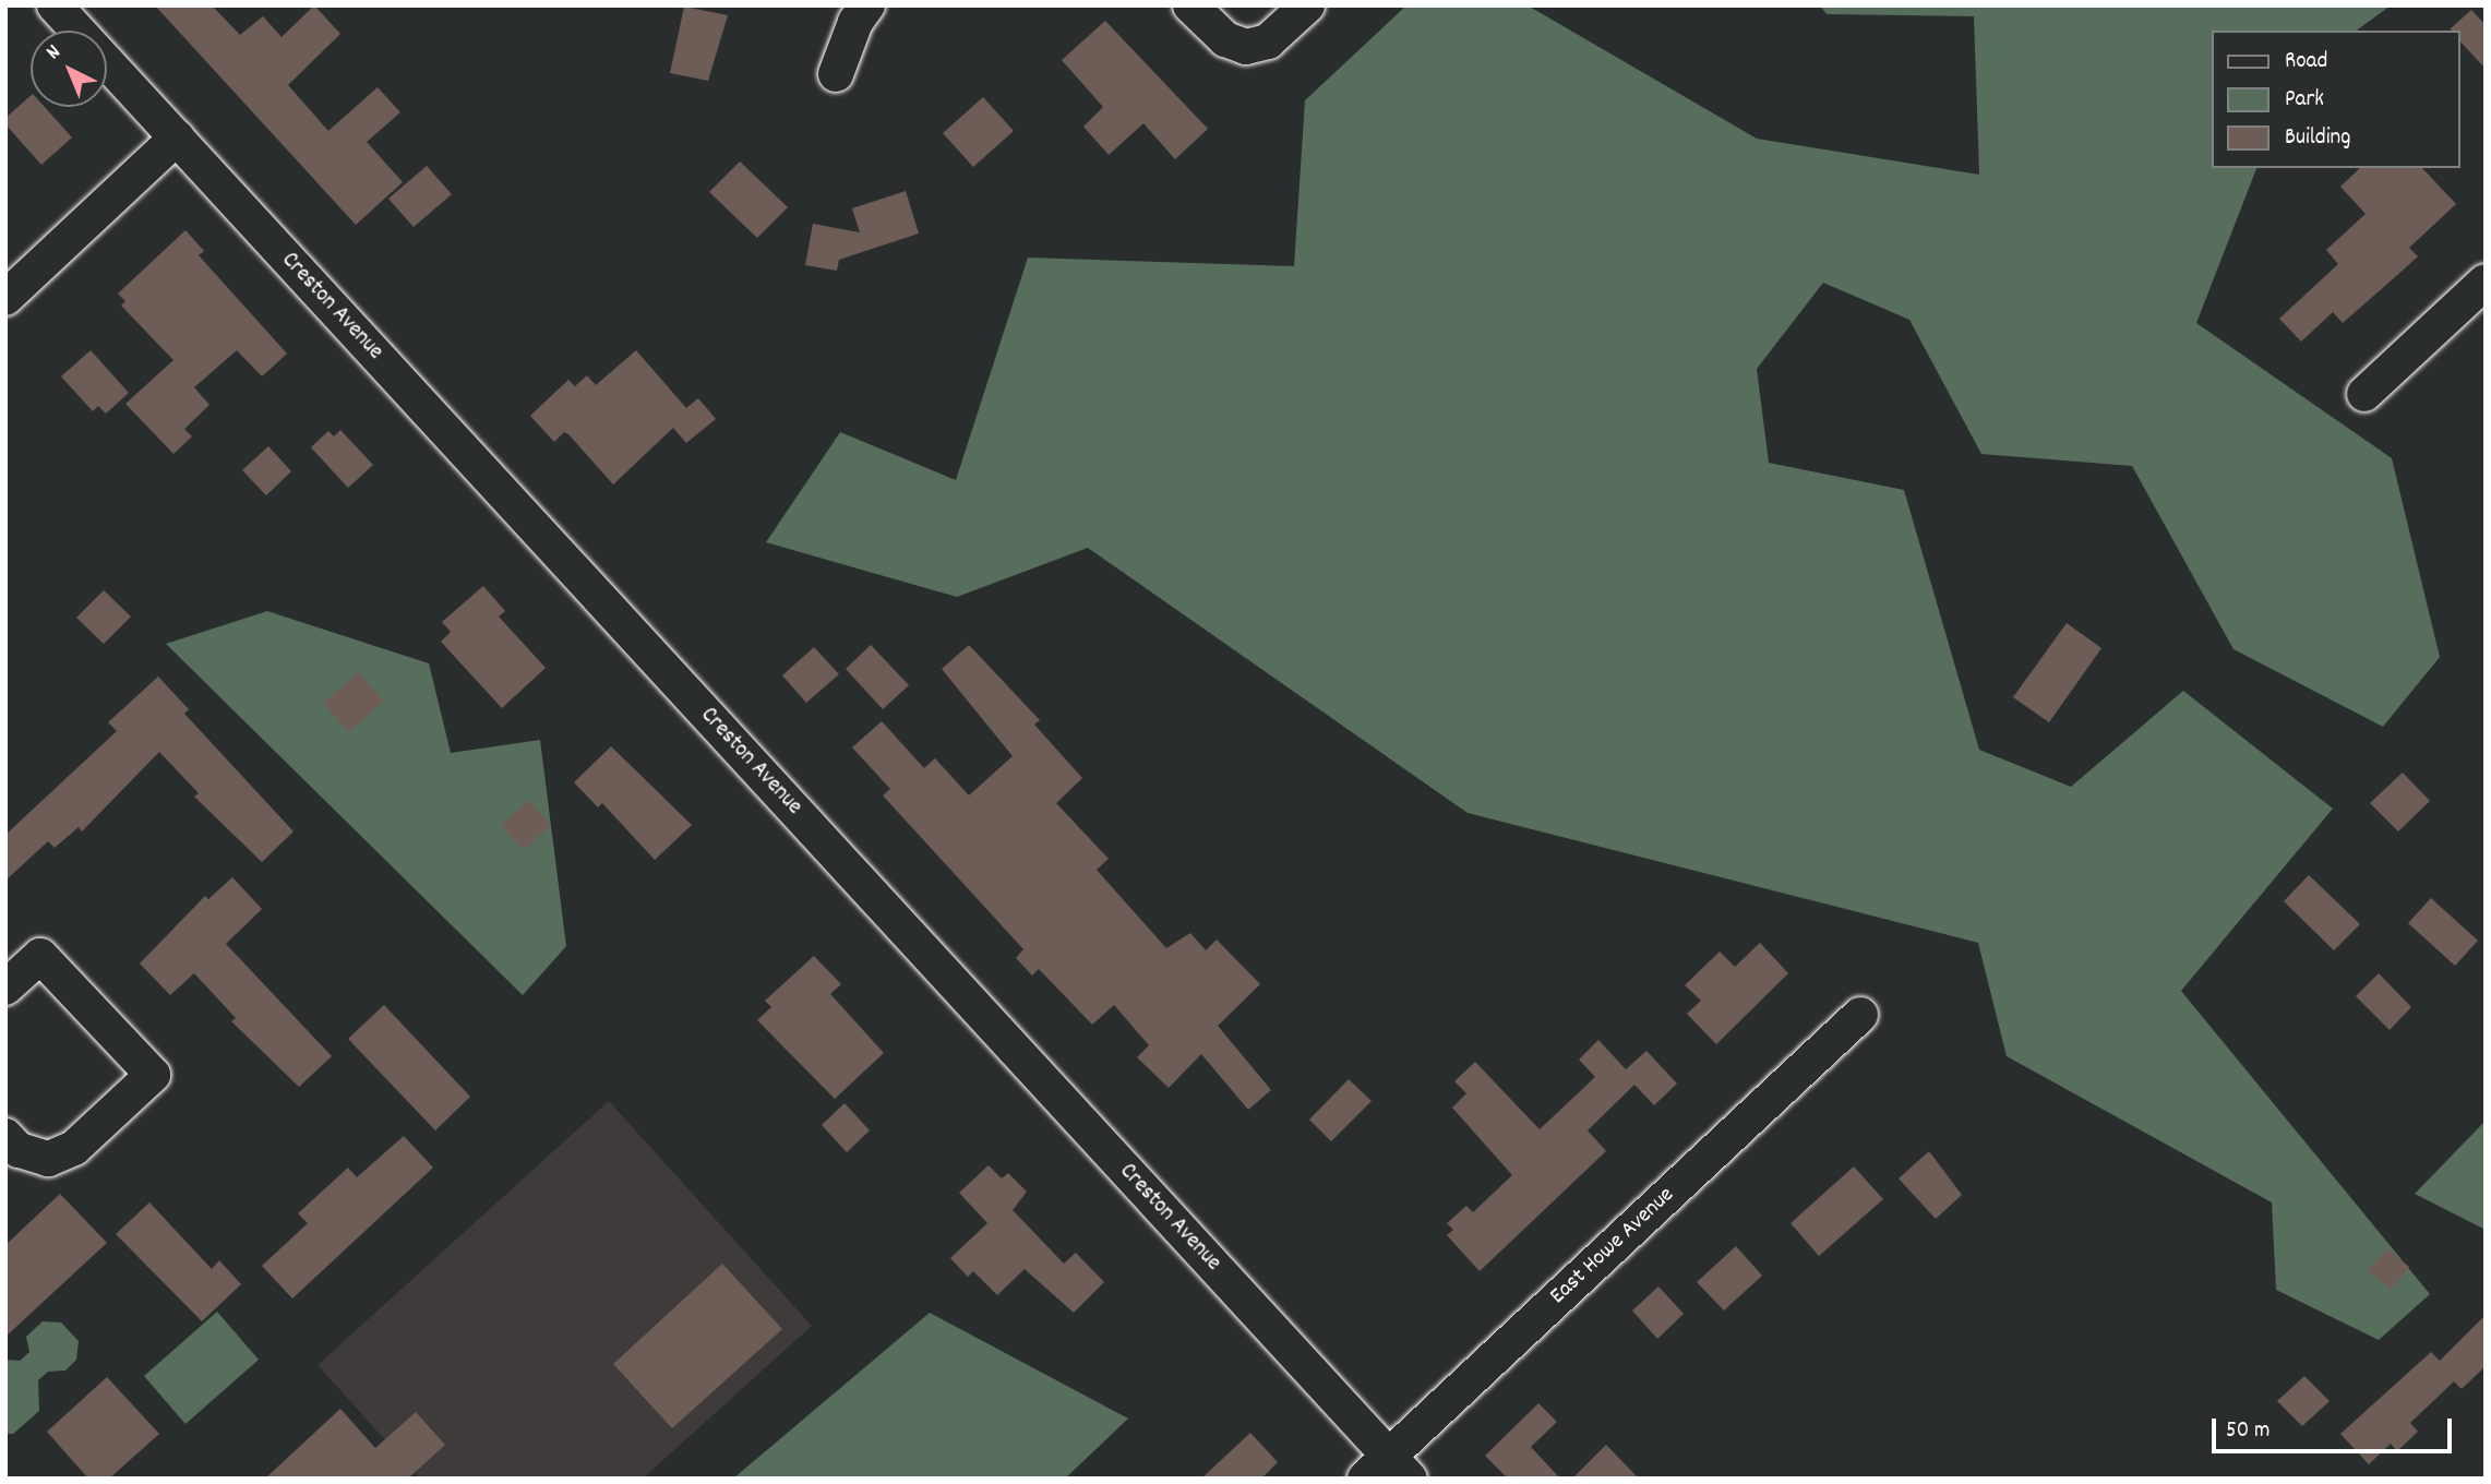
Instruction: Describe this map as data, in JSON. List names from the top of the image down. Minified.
{"streets":{"street":["Creston Avenue","East Howe Avenue"]},"crossings":[["Creston Avenue","East Howe Avenue"]],"legend":["Road","Park","Building"],"scale_bar":"50 m","north":"top left"}
